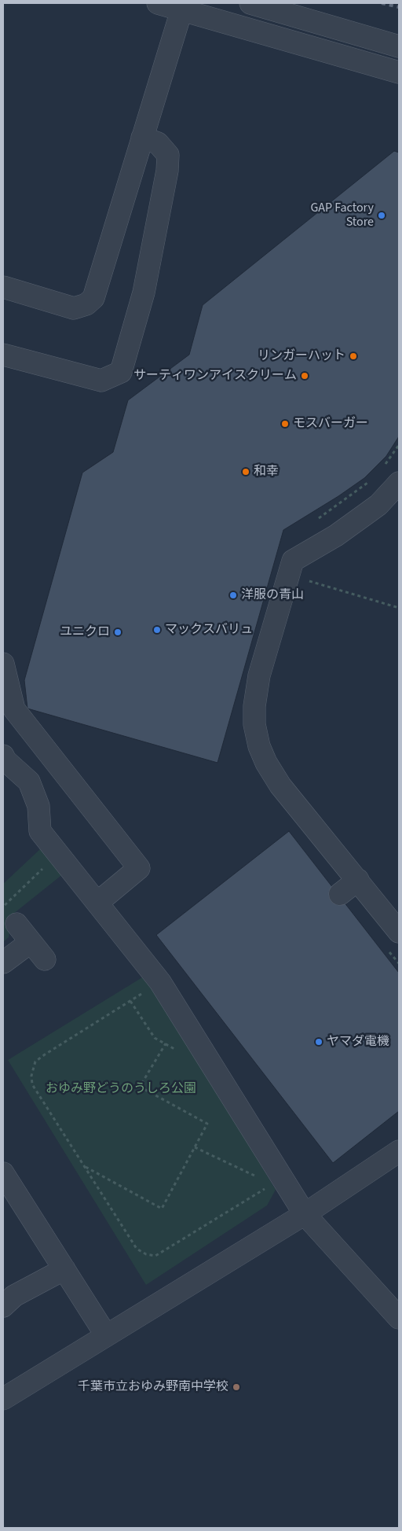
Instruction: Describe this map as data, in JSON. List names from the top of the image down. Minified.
{"parks":["おゆみ野どうのうしろ公園"],"places":["GAP Factory Store","リンガーハット","サーティワンアイスクリーム","モスバーガー","和幸","洋服の青山","マックスバリュ","ユニクロ","ヤマダ電機","千葉市立おゆみ野南中学校"]}
